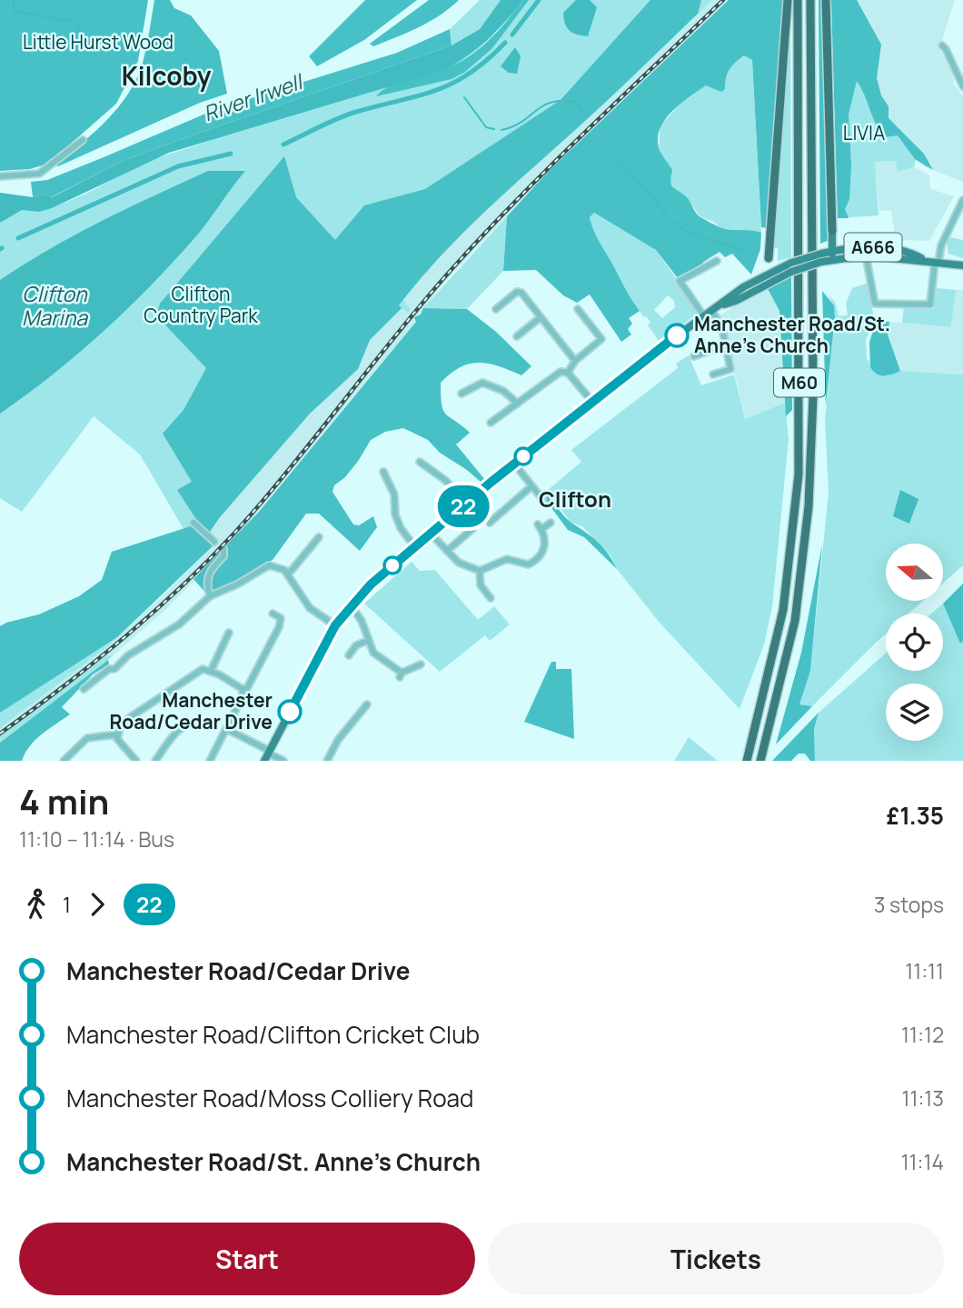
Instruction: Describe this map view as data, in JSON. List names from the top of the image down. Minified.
{"streets":{"highway":["M60"],"main road":["A666"]},"districts":["Kilcoby","Clifton"],"water":["River Irwell","Clifton Marina"],"parks":["Little Hurst Wood","LIVIA","Clifton Country Park"],"places":["Manchester Road/St. Anne's Church","Manchester Road/Cedar Drive"],"lines":["bus line 22"],"north":"left","page":{"on_map":"22","heading":["4 min","11:10 – 11:14 · Bus","£1.35"],"legs":["1","22","3 stops"],"list":[{"name":"Manchester Road/Cedar Drive","value":"11:11"},{"name":"Manchester Road/Clifton Cricket Club","value":"11:12"},{"name":"Manchester Road/Moss Colliery Road","value":"11:13"},{"name":"Manchester Road/St. Anne's Church","value":"11:14"}],"buttons":["Start","Tickets"]}}
